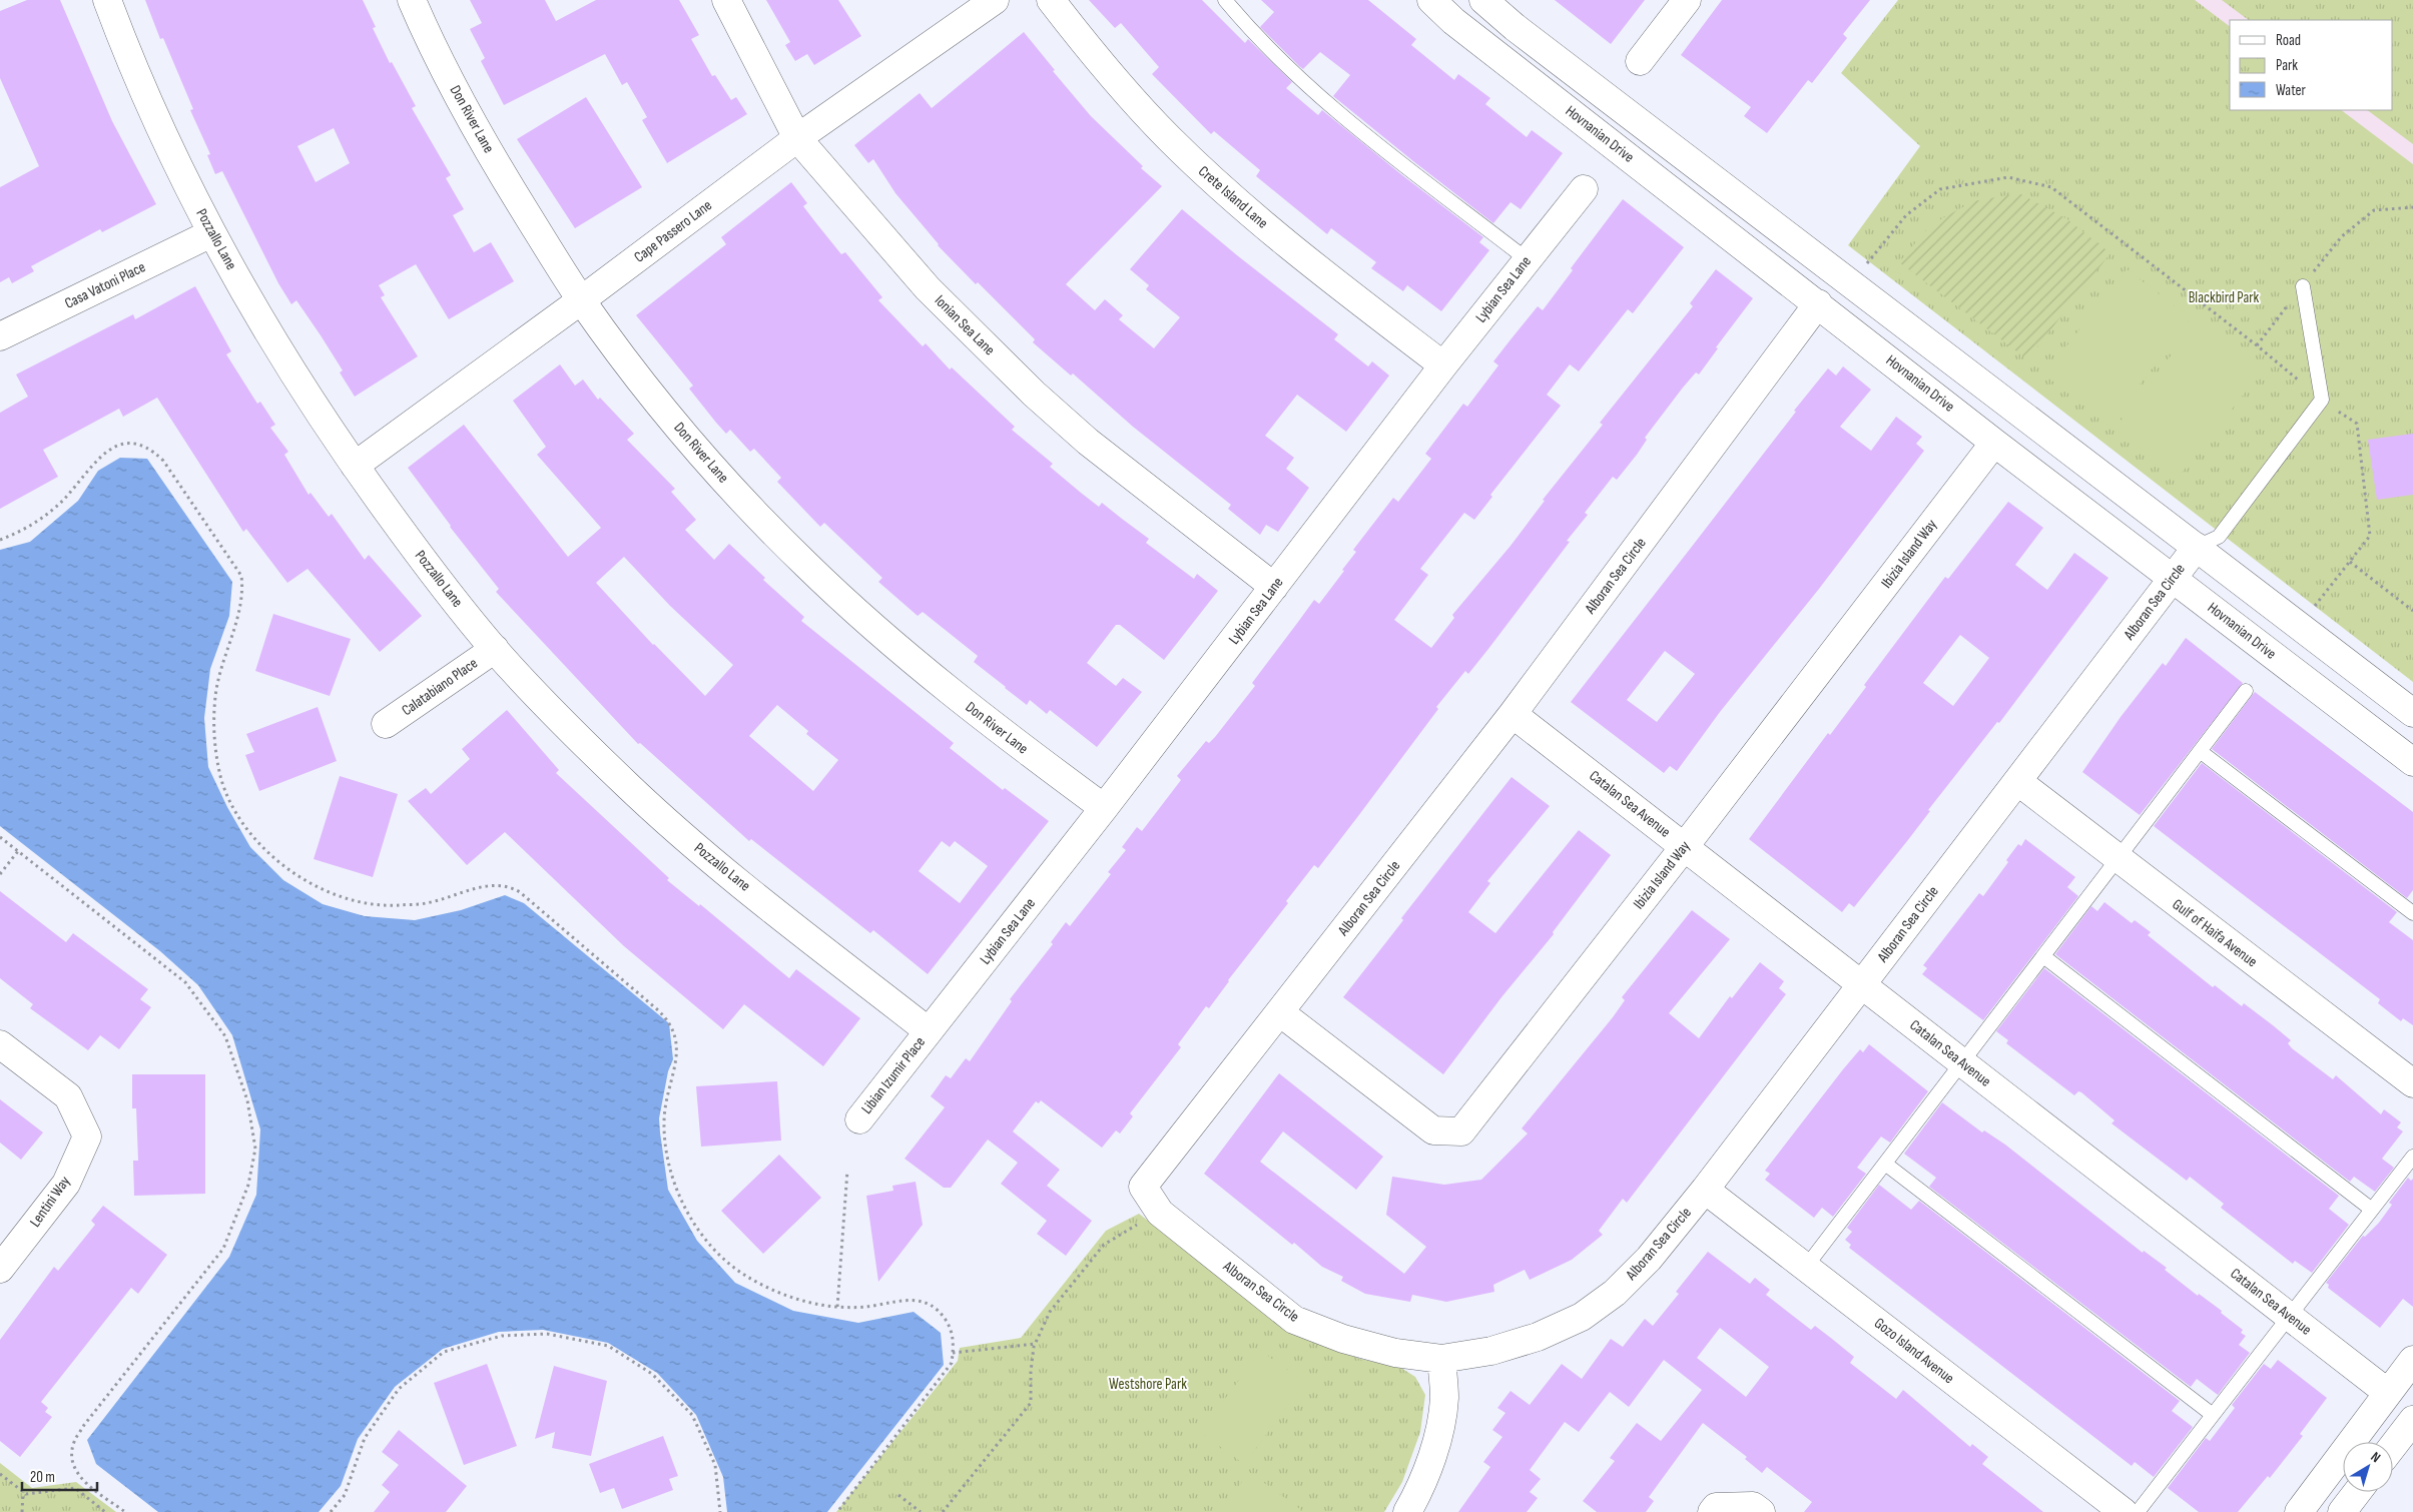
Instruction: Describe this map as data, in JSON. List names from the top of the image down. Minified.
{"streets":{"street":["Don River Lane","Hovnanian Drive","Crete Island Lane","Cape Passero Lane","Pozzallo Lane","Casa Vatoni Place","Lybian Sea Lane","Ionian Sea Lane","Ibizia Island Way","Alboran Sea Circle","Calatabiano Place","Catalan Sea Avenue","Gulf of Haifa Avenue","Libian Izumir Place","Lentini Way","Gozo Island Avenue"]},"crossings":[["Don River Lane","Cape Passero Lane"],["Don River Lane","Lybian Sea Lane"],["Hovnanian Drive","Ibizia Island Way"],["Hovnanian Drive","Alboran Sea Circle"],["Crete Island Lane","Lybian Sea Lane"],["Cape Passero Lane","Pozzallo Lane"],["Cape Passero Lane","Ionian Sea Lane"],["Pozzallo Lane","Casa Vatoni Place"],["Pozzallo Lane","Lybian Sea Lane"],["Pozzallo Lane","Calatabiano Place"],["Pozzallo Lane","Libian Izumir Place"],["Lybian Sea Lane","Ionian Sea Lane"],["Lybian Sea Lane","Libian Izumir Place"],["Ibizia Island Way","Alboran Sea Circle"],["Ibizia Island Way","Catalan Sea Avenue"],["Alboran Sea Circle","Catalan Sea Avenue"],["Alboran Sea Circle","Gulf of Haifa Avenue"],["Alboran Sea Circle","Gozo Island Avenue"]],"parks":["Blackbird Park","Westshore Park"],"legend":["Road","Park","Water"],"scale_bar":"20 m","north":"top right"}
